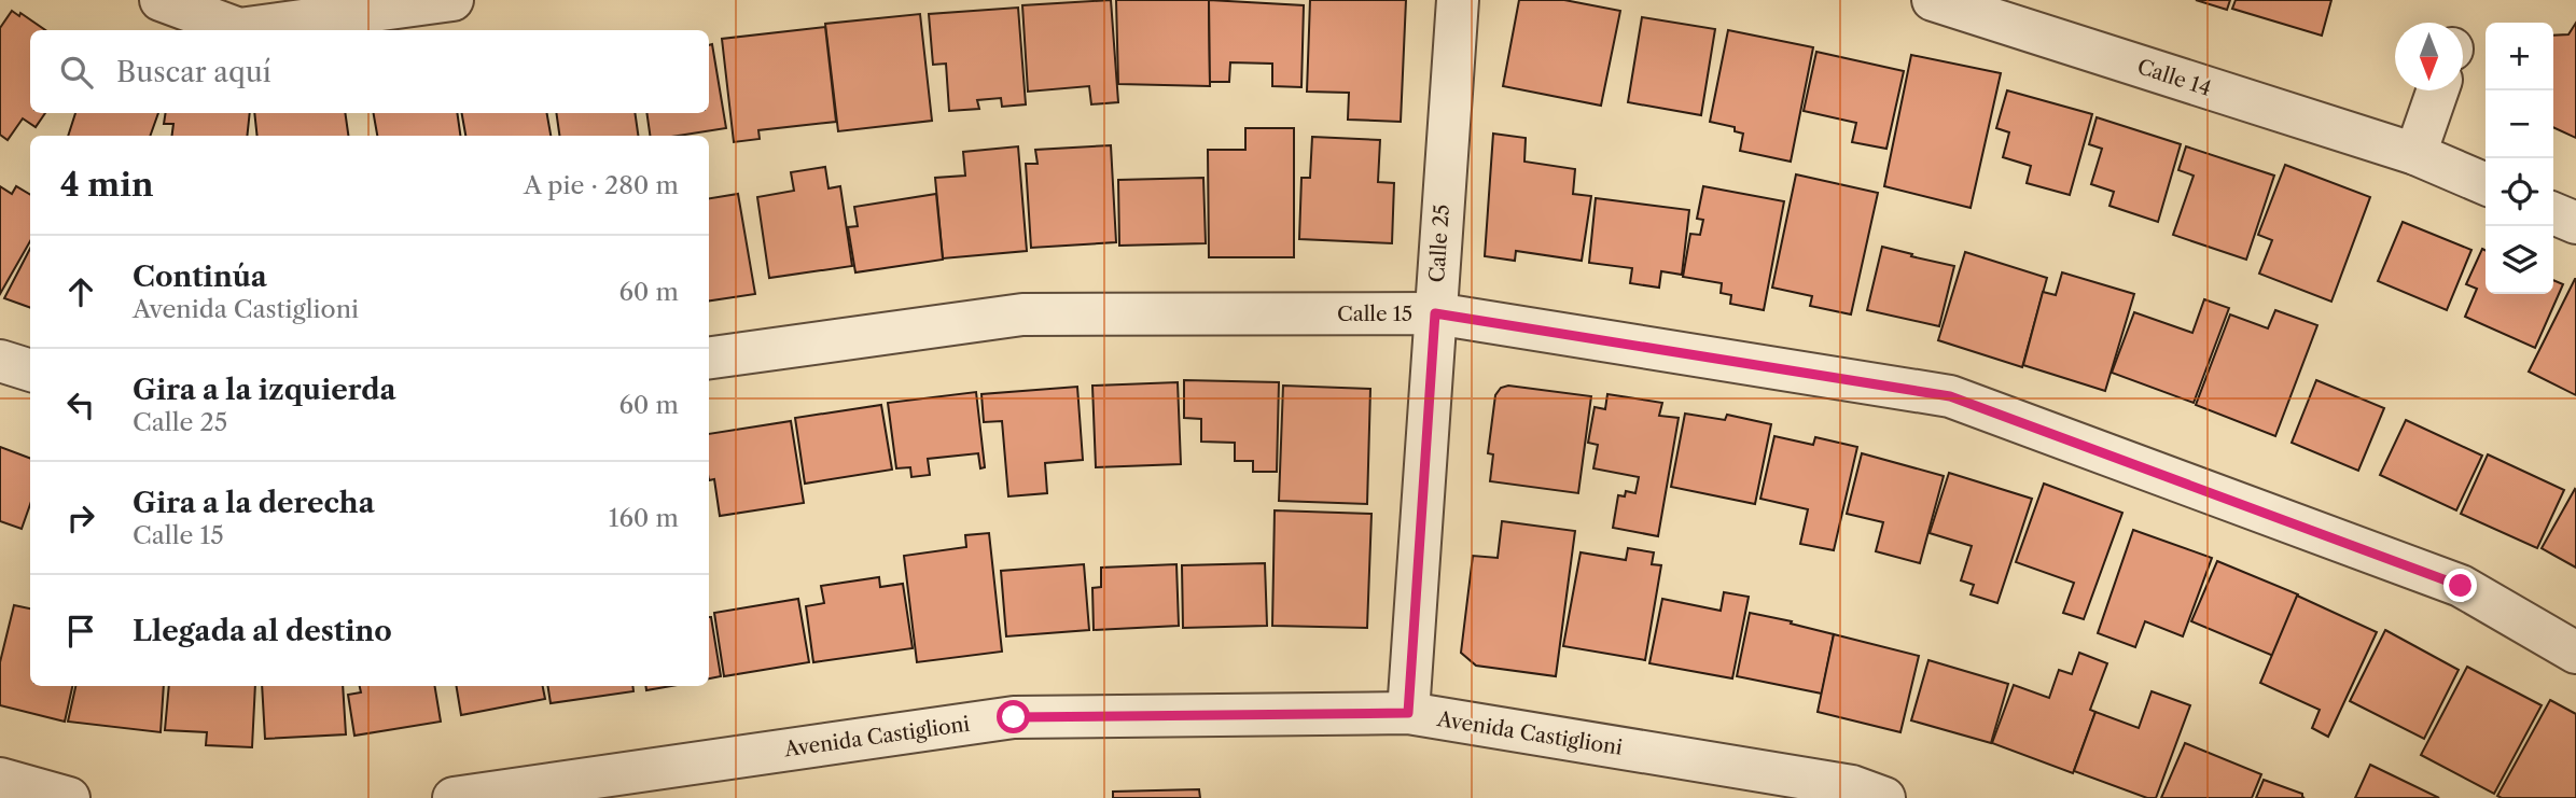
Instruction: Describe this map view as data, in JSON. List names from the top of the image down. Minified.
{"streets":{"street":["Calle 14","Calle 25","Calle 15","Avenida Castiglioni"]},"crossings":[["Calle 25","Calle 15"],["Calle 25","Avenida Castiglioni"]],"north":"bottom","page":{"map_buttons":["+","−"],"search":"Buscar aquí","heading":["4 min","A pie · 280 m"],"list":[["Continúa","Avenida Castiglioni","60 m"],["Gira a la izquierda","Calle 25","60 m"],["Gira a la derecha","Calle 15","160 m"],"Llegada al destino"]}}
